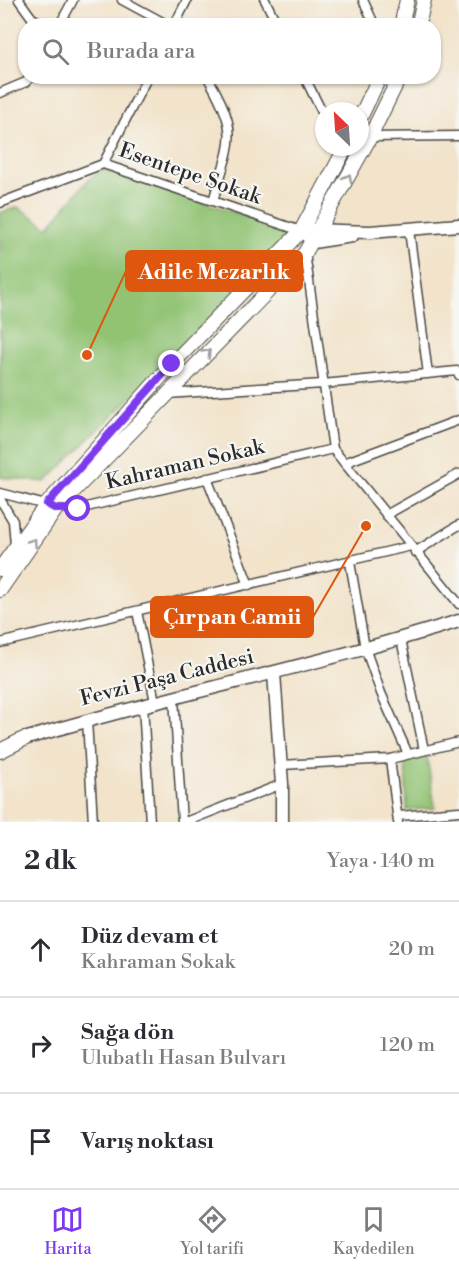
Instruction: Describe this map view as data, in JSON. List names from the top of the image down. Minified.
{"streets":{"main road":["Fevzi Paşa Caddesi"],"street":["Esentepe Sokak","Kahraman Sokak"]},"places":["Adile Mezarlık","Çırpan Camii"],"north":"top left","page":{"search":"Burada ara","heading":["2 dk","Yaya · 140 m"],"list":[["Düz devam et","Kahraman Sokak","20 m"],["Sağa dön","Ulubatlı Hasan Bulvarı","120 m"],"Varış noktası"],"nav":["Harita","Yol tarifi","Kaydedilen"]}}
